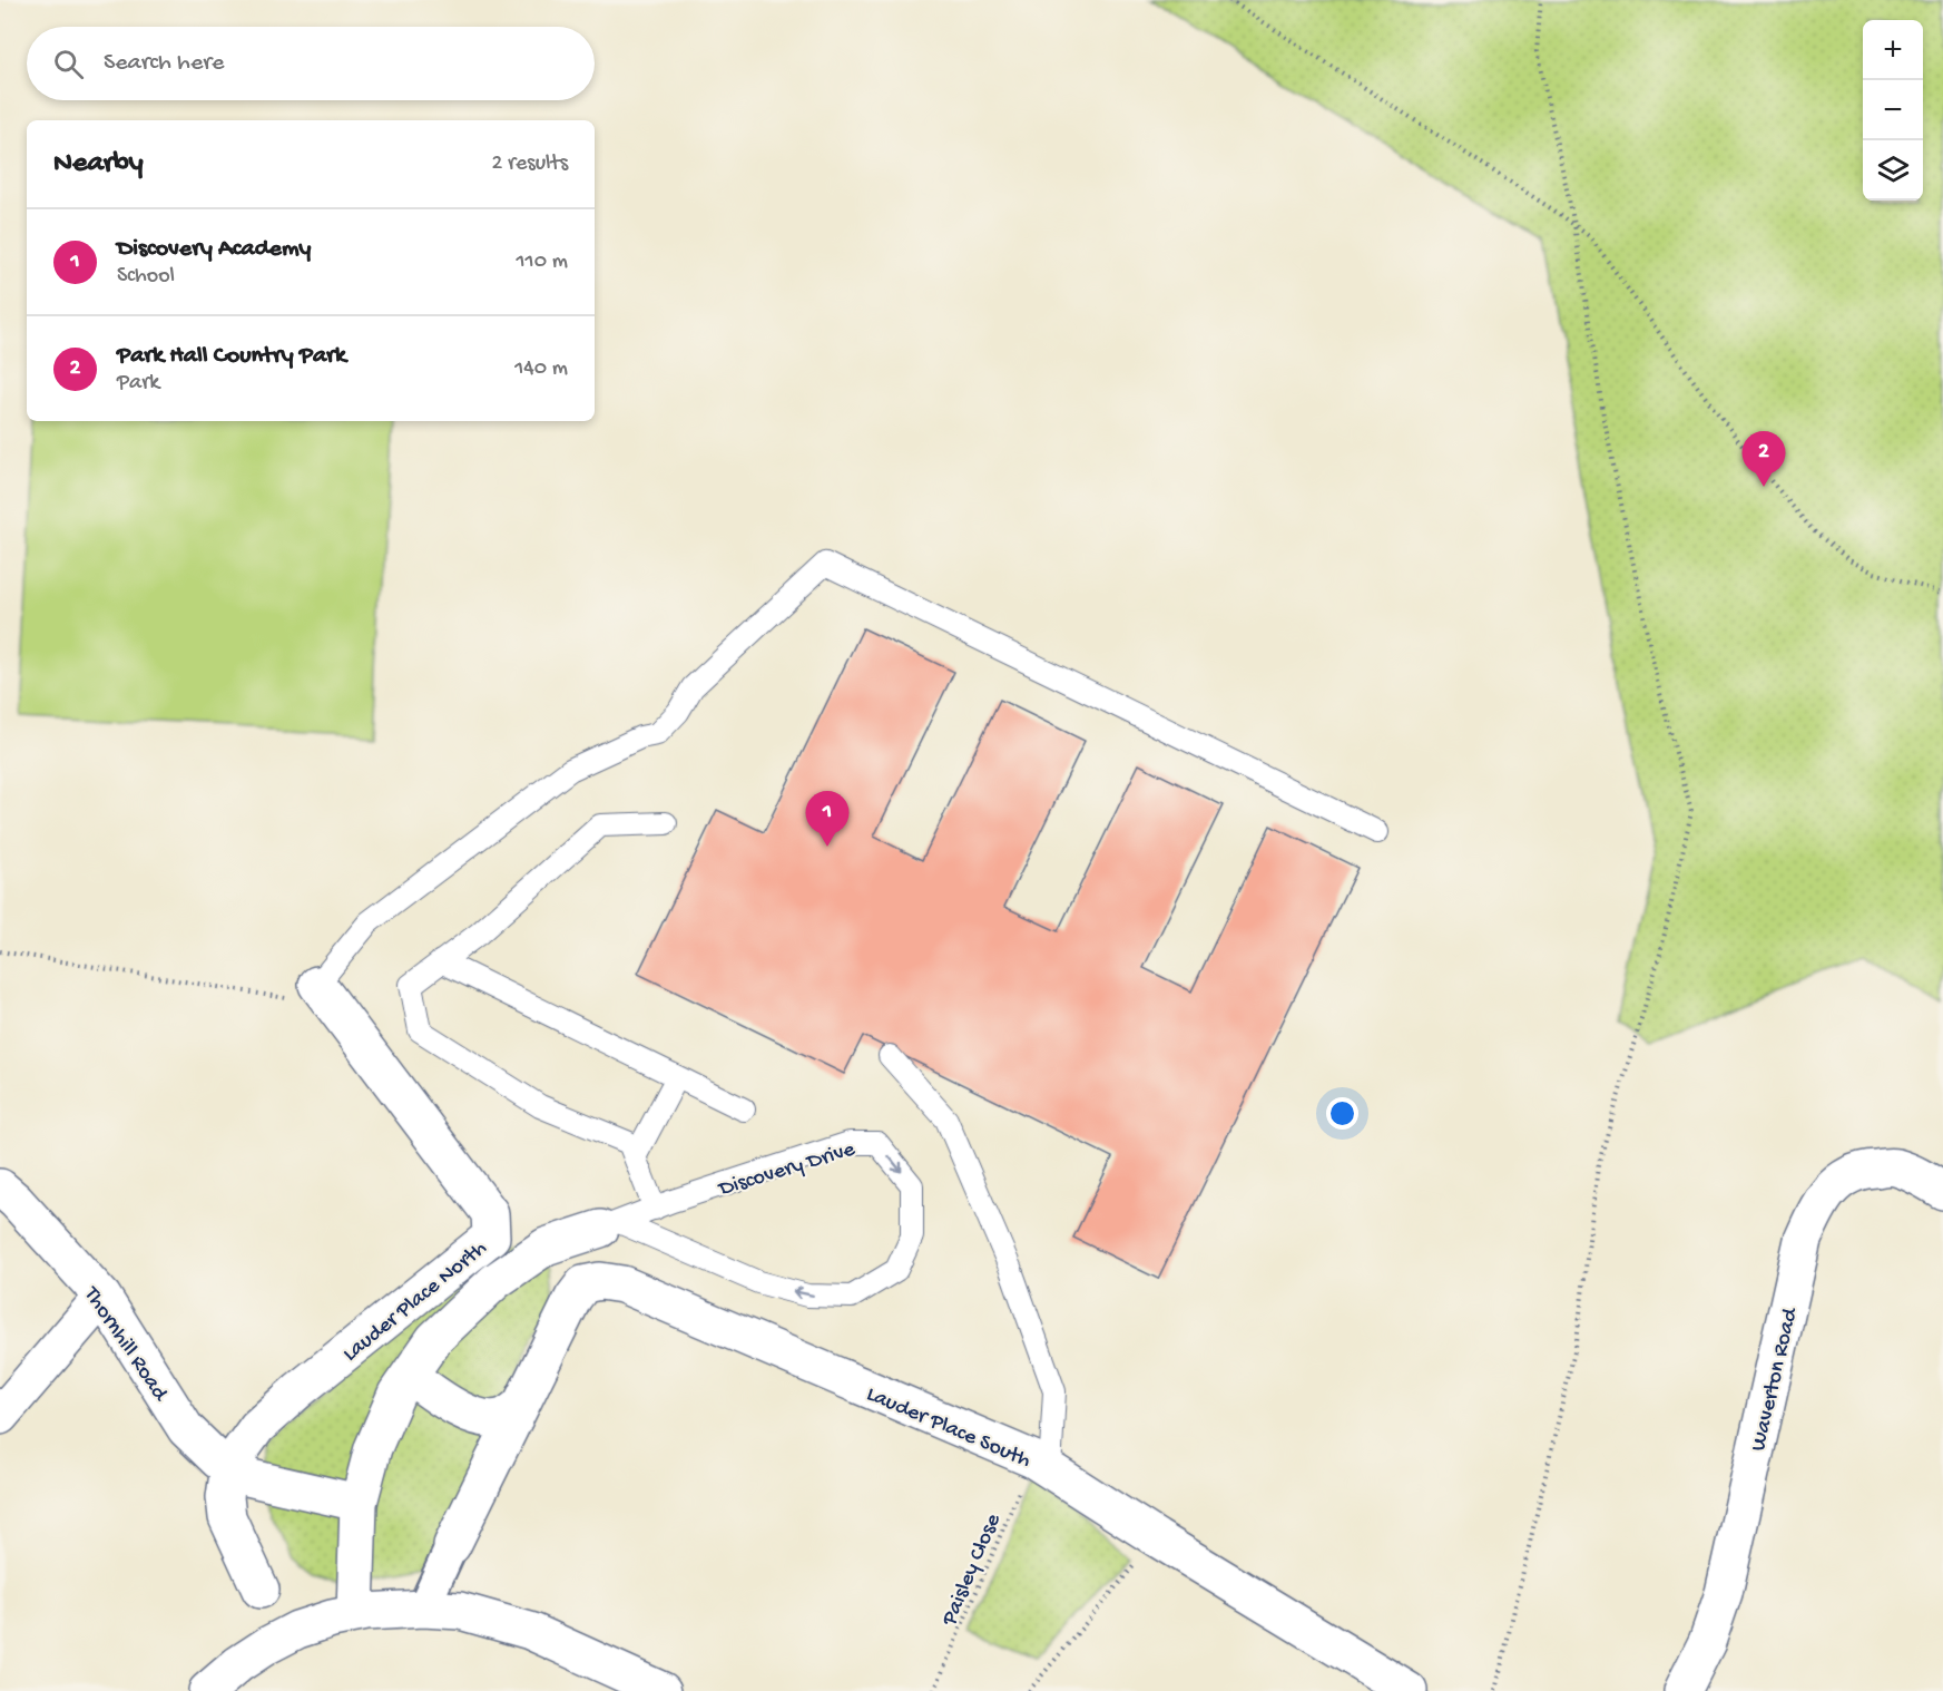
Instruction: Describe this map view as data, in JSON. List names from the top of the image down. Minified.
{"streets":{"street":["Discovery Drive","Lauder Place North","Thornhill Road","Waverton Road","Lauder Place South"],"path":["Paisley Close"]},"crossings":[["Discovery Drive","Thornhill Road"],["Lauder Place North","Thornhill Road"],["Lauder Place South","Paisley Close"]],"page":{"map_buttons":["+","−"],"search":"Search here","heading":["Nearby","2 results"],"list":[{"mark":"1","name":"Discovery Academy","note":"School","value":"110 m"},{"mark":"2","name":"Park Hall Country Park","note":"Park","value":"140 m"}],"pins":["2","1"]}}
